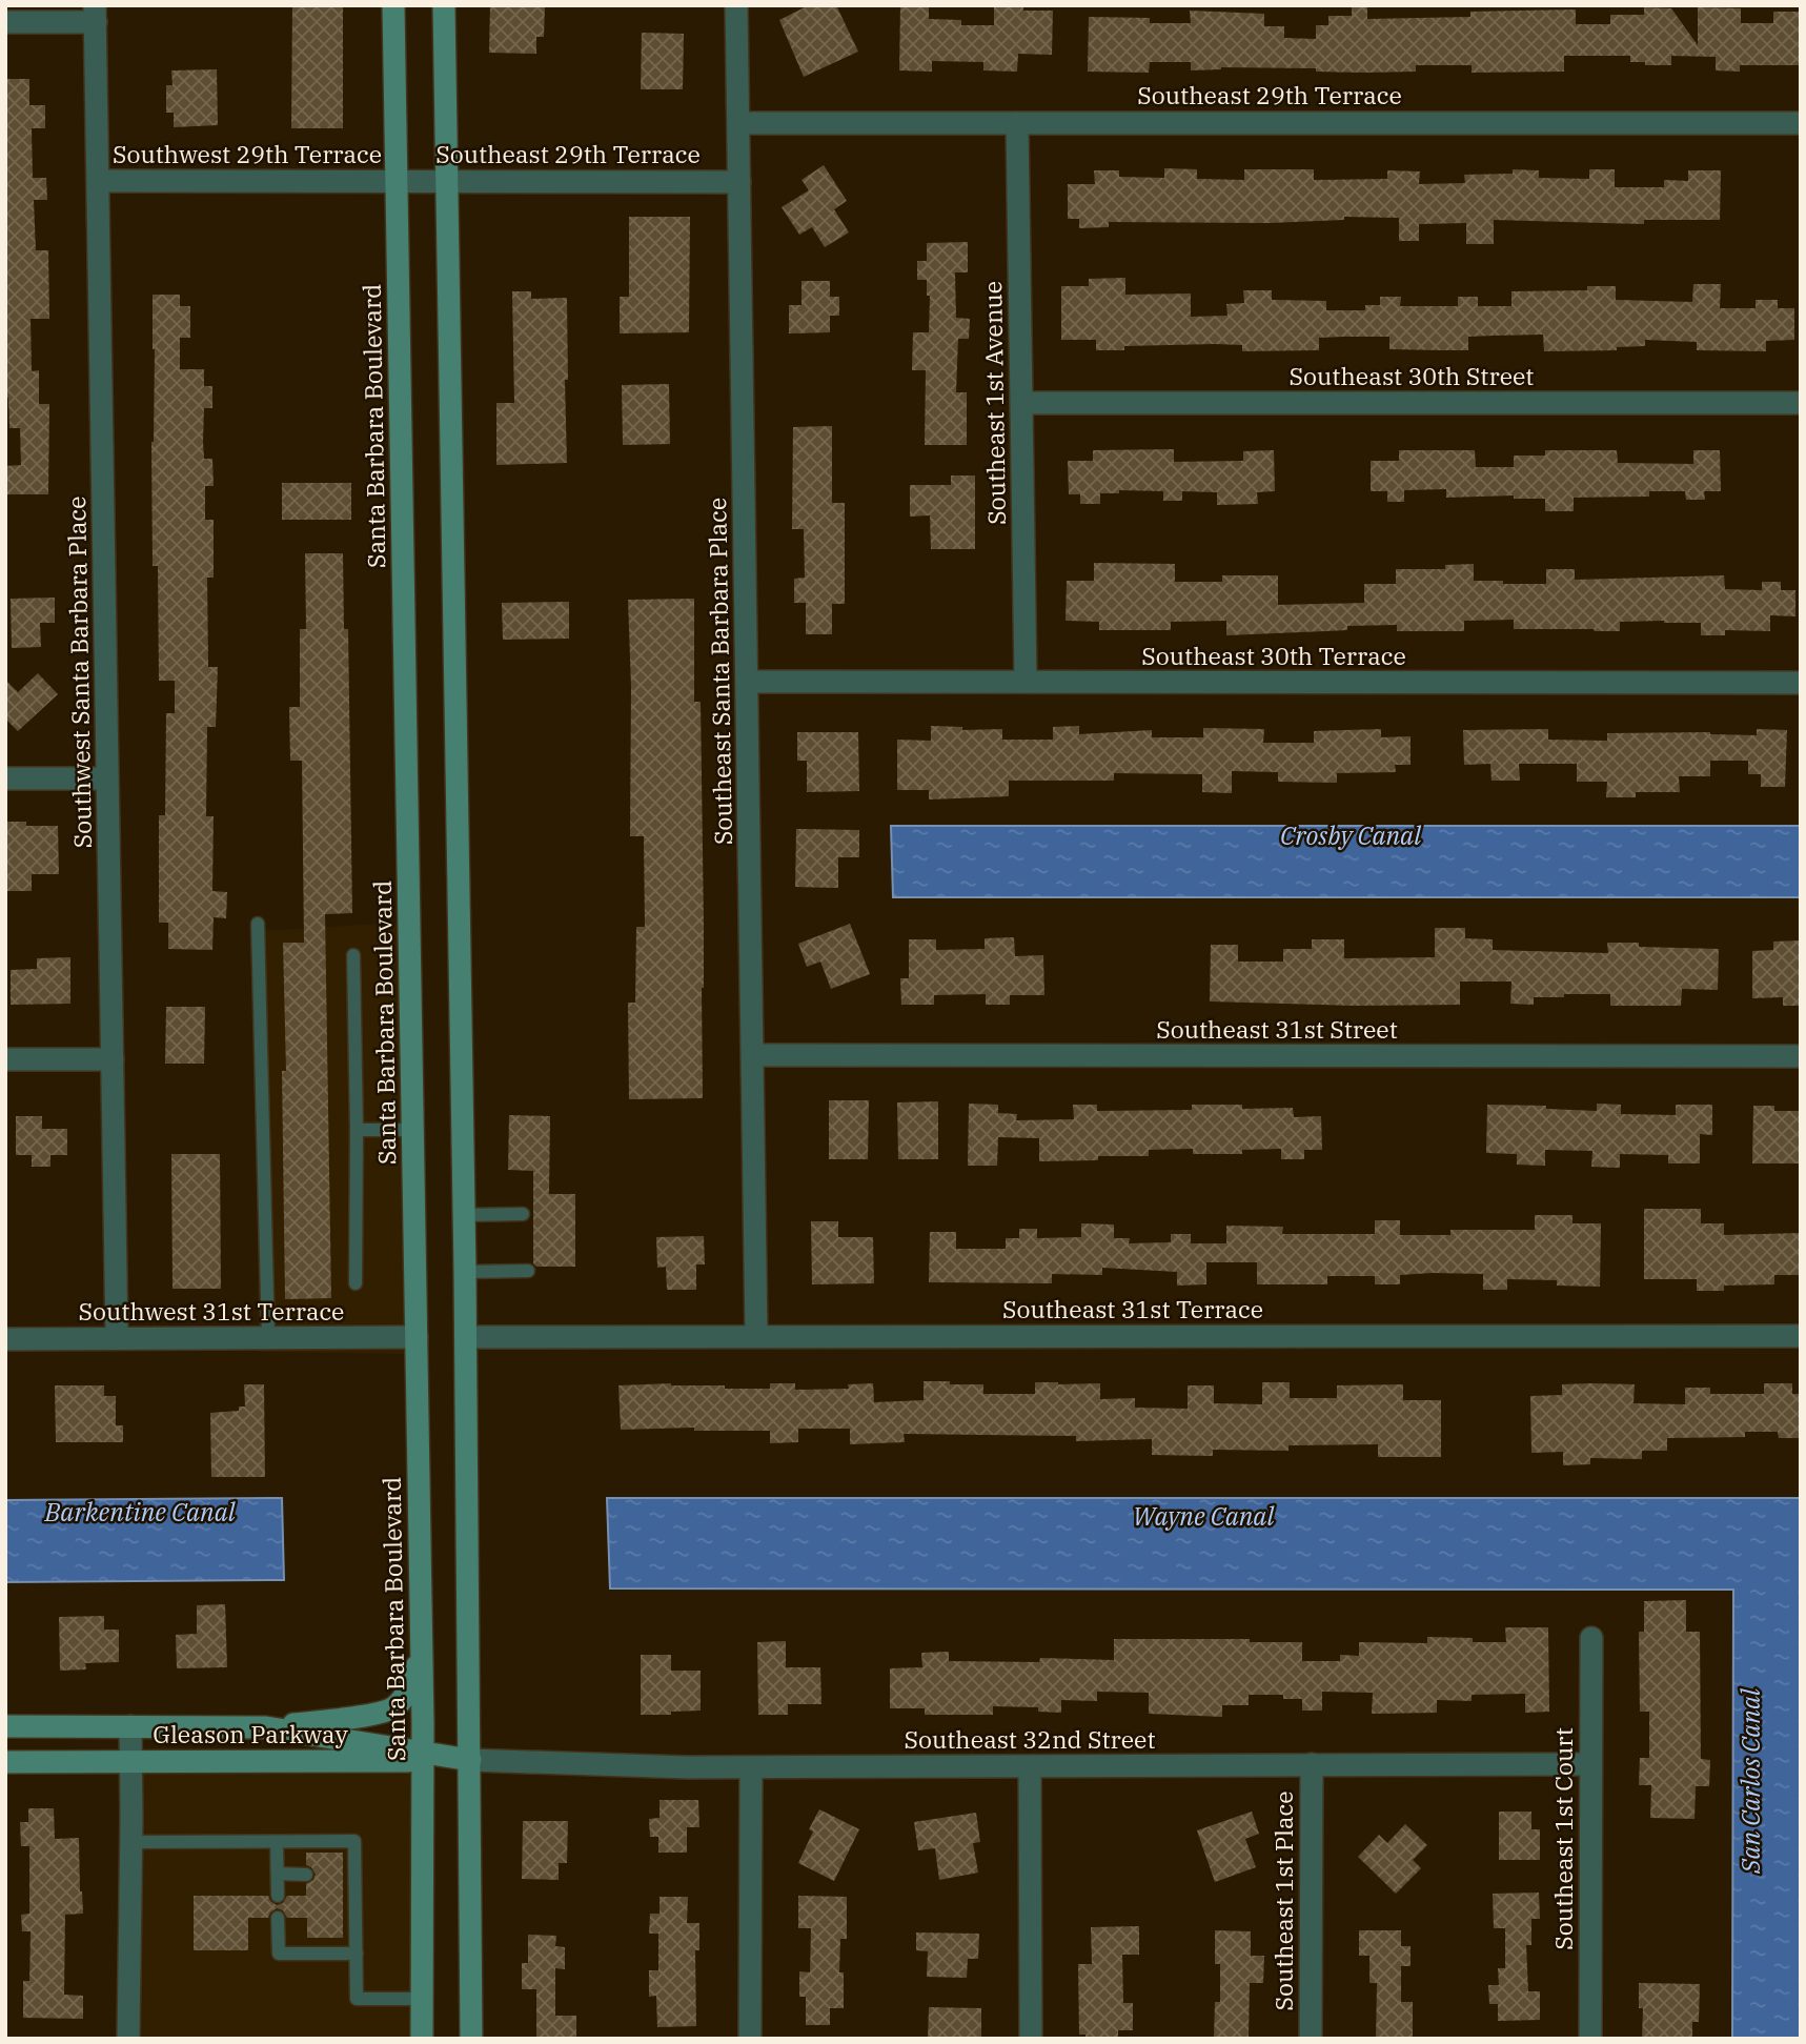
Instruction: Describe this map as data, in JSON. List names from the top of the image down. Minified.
{"streets":{"main road":["Santa Barbara Boulevard","Gleason Parkway"],"street":["Southeast 29th Terrace","Southwest 29th Terrace","Southeast 30th Street","Southeast 1st Avenue","Southeast 30th Terrace","Southeast Santa Barbara Place","Southwest Santa Barbara Place","Southeast 31st Street","Southeast 31st Terrace","Southwest 31st Terrace","Southeast 32nd Street","Southeast 1st Court","Southeast 1st Place"]},"crossings":[["Southeast 29th Terrace","Southwest 29th Terrace"],["Southeast 29th Terrace","Southeast 1st Avenue"],["Southeast 29th Terrace","Santa Barbara Boulevard"],["Southeast 29th Terrace","Southeast Santa Barbara Place"],["Southwest 29th Terrace","Santa Barbara Boulevard"],["Southwest 29th Terrace","Southwest Santa Barbara Place"],["Southeast 30th Street","Southeast 1st Avenue"],["Southeast 1st Avenue","Southeast 30th Terrace"],["Santa Barbara Boulevard","Southwest 31st Terrace"],["Santa Barbara Boulevard","Gleason Parkway"],["Southeast 30th Terrace","Southeast Santa Barbara Place"],["Southeast Santa Barbara Place","Southeast 31st Street"],["Southeast Santa Barbara Place","Southeast 31st Terrace"],["Southwest Santa Barbara Place","Southwest 31st Terrace"],["Gleason Parkway","Southeast 32nd Street"],["Southeast 32nd Street","Southeast 1st Court"],["Southeast 32nd Street","Southeast 1st Place"]],"water":["Crosby Canal","Barkentine Canal","Wayne Canal","San Carlos Canal"]}
